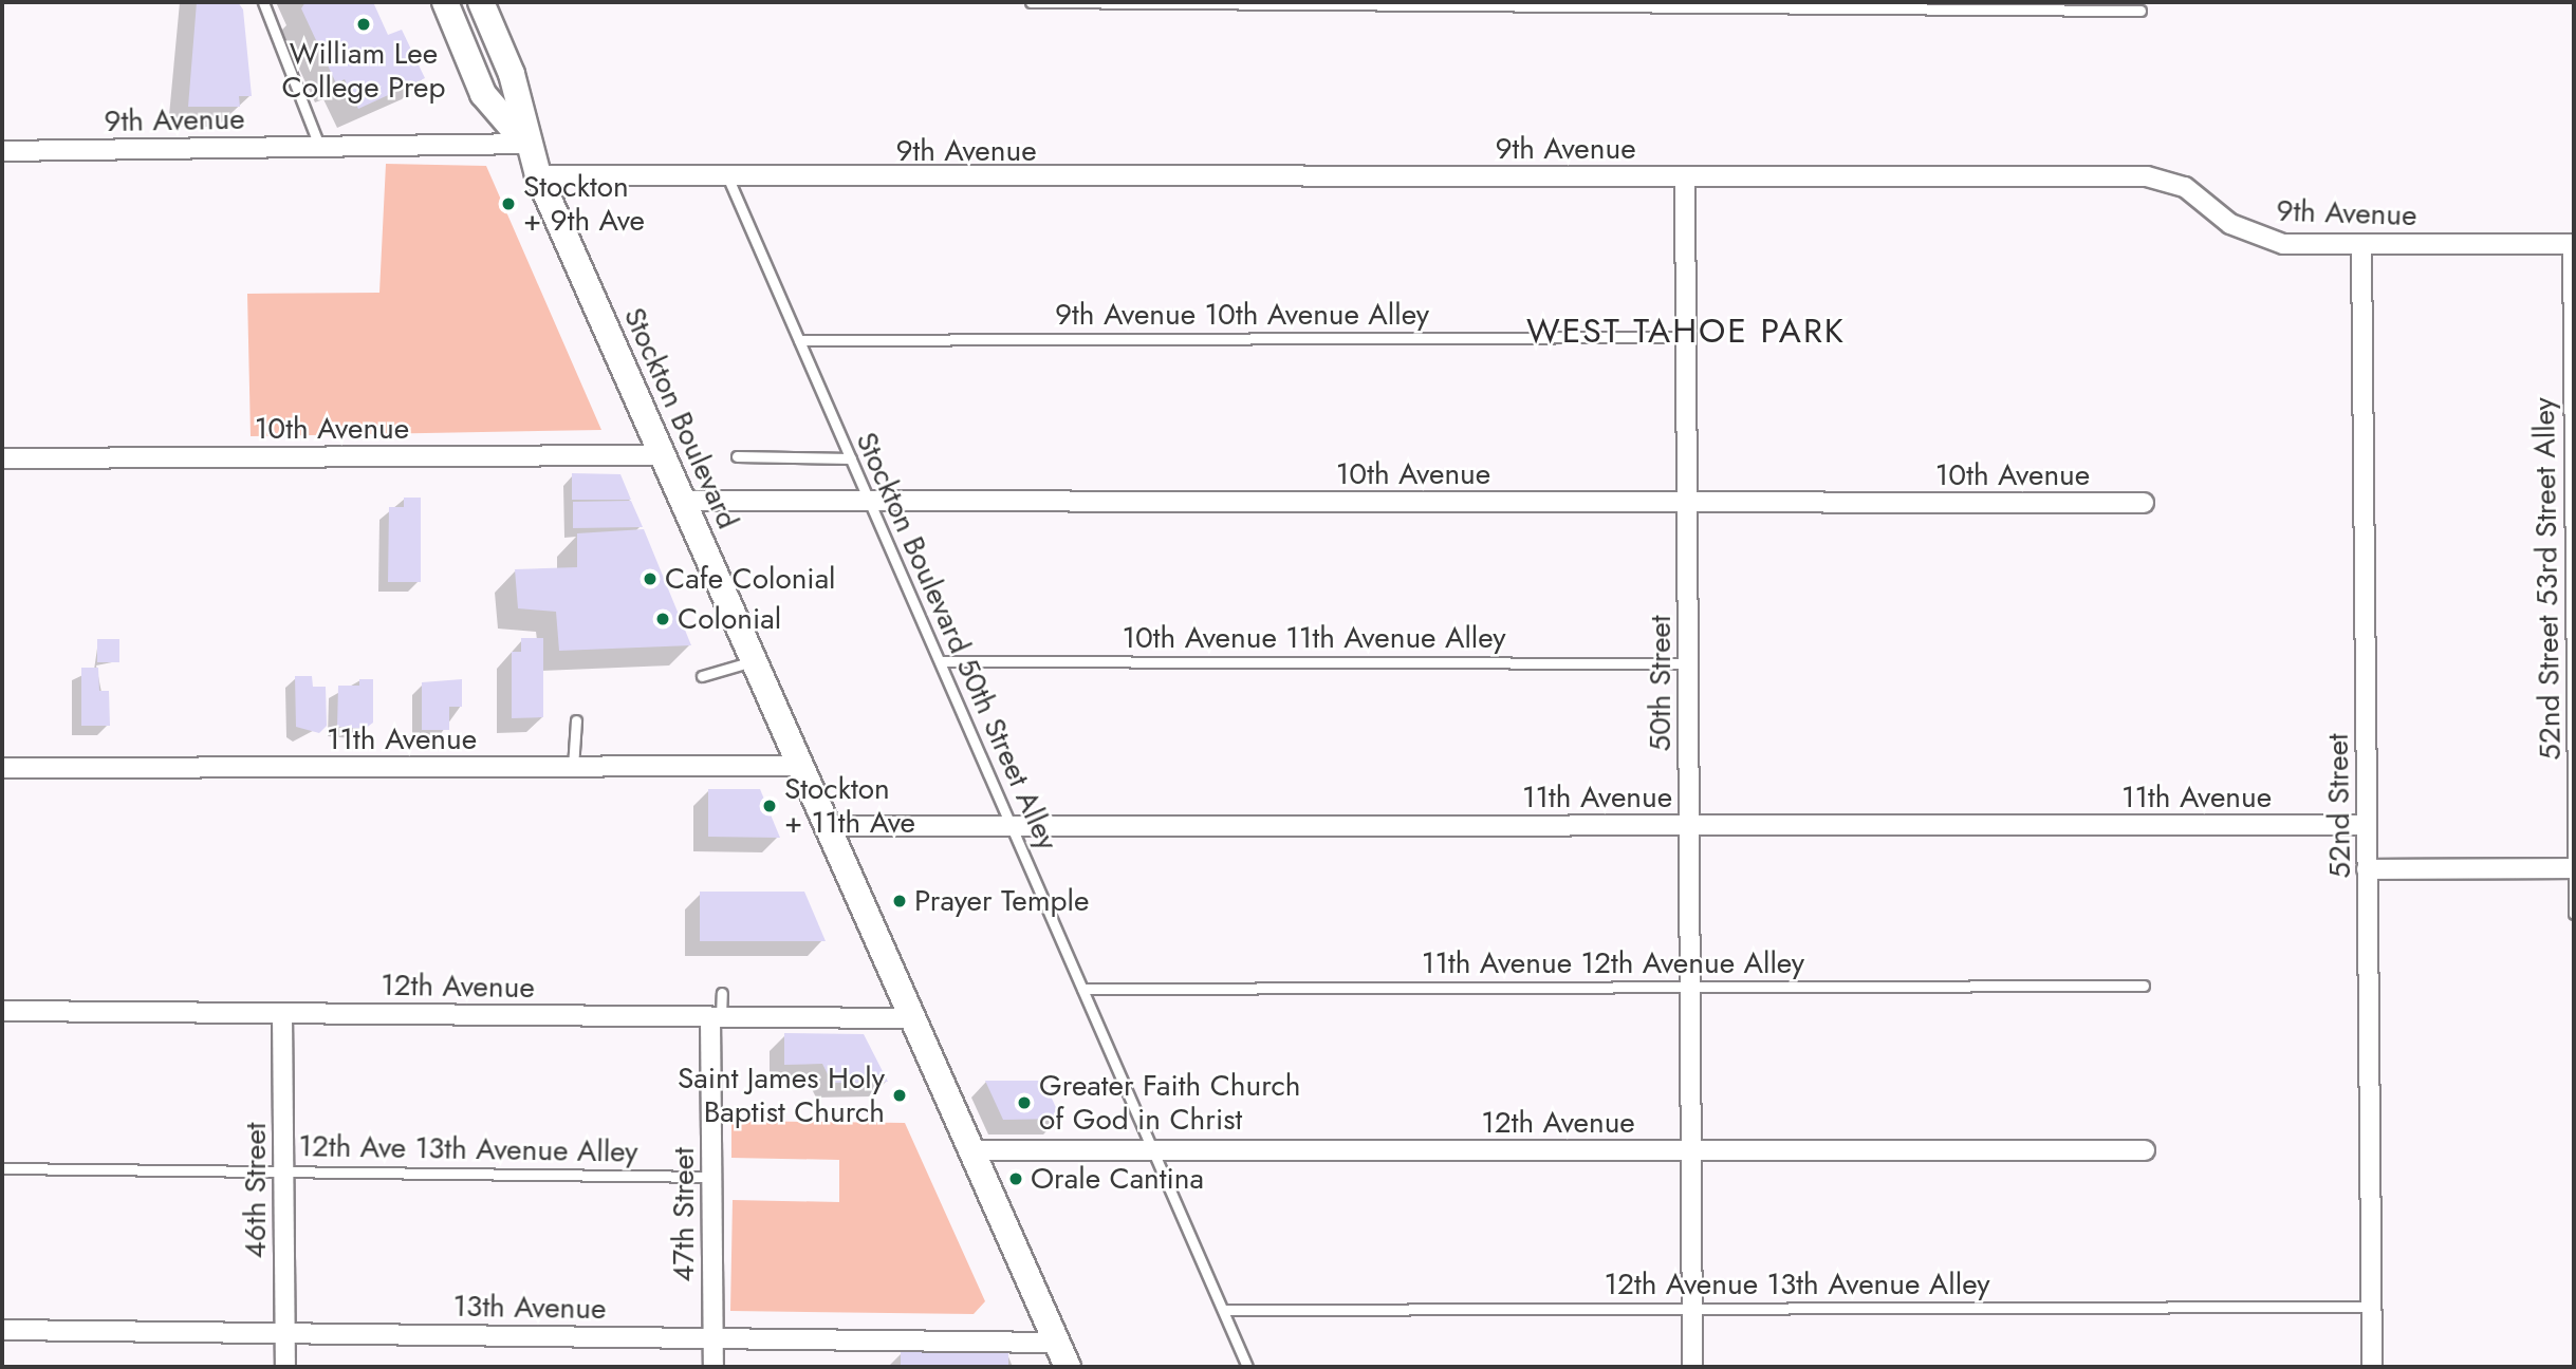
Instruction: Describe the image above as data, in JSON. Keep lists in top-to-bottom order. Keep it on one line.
{"streets":{"main road":["Stockton Boulevard"],"street":["9th Avenue","10th Avenue","50th Street","11th Avenue","52nd Street","12th Avenue","46th Street","47th Street","13th Avenue"],"lane":["9th Avenue 10th Avenue Alley","52nd Street 53rd Street Alley","10th Avenue 11th Avenue Alley","Stockton Boulevard 50th Street Alley","11th Avenue 12th Avenue Alley","12th Ave 13th Avenue Alley","12th Avenue 13th Avenue Alley"]},"crossings":[["9th Avenue","Stockton Boulevard"],["9th Avenue","52nd Street 53rd Street Alley"],["9th Avenue","Stockton Boulevard 50th Street Alley"],["9th Avenue","50th Street"],["9th Avenue","52nd Street"],["9th Avenue 10th Avenue Alley","Stockton Boulevard 50th Street Alley"],["9th Avenue 10th Avenue Alley","50th Street"],["Stockton Boulevard","10th Avenue"],["Stockton Boulevard","11th Avenue"],["Stockton Boulevard","12th Avenue"],["Stockton Boulevard","13th Avenue"],["10th Avenue","Stockton Boulevard 50th Street Alley"],["10th Avenue","50th Street"],["10th Avenue 11th Avenue Alley","Stockton Boulevard 50th Street Alley"],["10th Avenue 11th Avenue Alley","50th Street"],["Stockton Boulevard 50th Street Alley","11th Avenue"],["Stockton Boulevard 50th Street Alley","11th Avenue 12th Avenue Alley"],["Stockton Boulevard 50th Street Alley","12th Avenue"],["Stockton Boulevard 50th Street Alley","12th Avenue 13th Avenue Alley"],["50th Street","11th Avenue"],["50th Street","11th Avenue 12th Avenue Alley"],["50th Street","12th Avenue"],["50th Street","12th Avenue 13th Avenue Alley"],["11th Avenue","52nd Street"],["52nd Street","12th Avenue 13th Avenue Alley"],["12th Avenue","46th Street"],["12th Avenue","47th Street"],["12th Ave 13th Avenue Alley","46th Street"],["12th Ave 13th Avenue Alley","47th Street"],["46th Street","13th Avenue"],["47th Street","13th Avenue"]],"districts":["WEST TAHOE PARK"],"places":["William Lee College Prep","Stockton + 9th Ave","Cafe Colonial","Colonial","Stockton + 11th Ave","Prayer Temple","Saint James Holy Baptist Church","Greater Faith Church of God in Christ","Orale Cantina"]}
